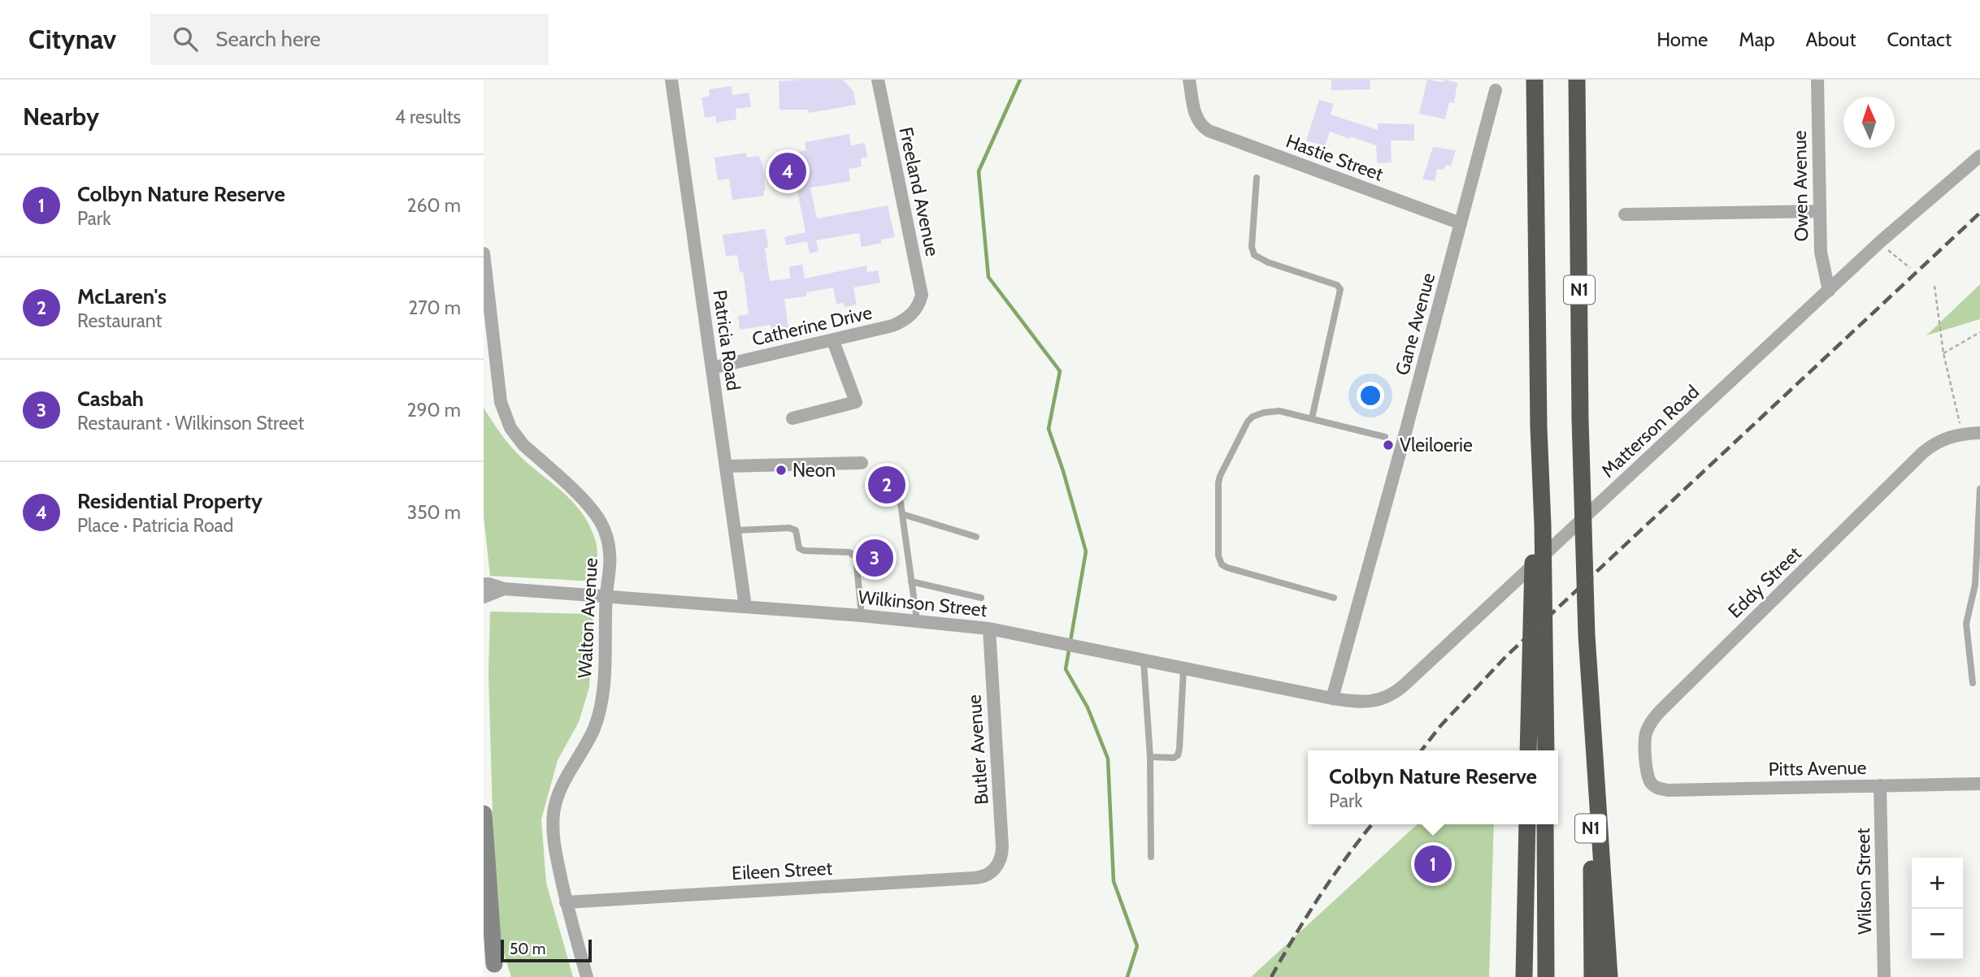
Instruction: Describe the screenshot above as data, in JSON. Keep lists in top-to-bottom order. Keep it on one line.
{"streets":{"highway":["N1"],"street":["Hastie Street","Owen Avenue","Freeland Avenue","Gane Avenue","Catherine Drive","Patricia Road","Matterson Road","Eddy Street","Wilkinson Street","Walton Avenue","Butler Avenue","Pitts Avenue","Eileen Street","Wilson Street"]},"crossings":[["Hastie Street","Gane Avenue"],["Owen Avenue","Matterson Road"],["Freeland Avenue","Catherine Drive"],["Gane Avenue","Matterson Road"],["Gane Avenue","Wilkinson Street"],["Catherine Drive","Patricia Road"],["Patricia Road","Wilkinson Street"],["Matterson Road","Wilkinson Street"],["Eddy Street","Pitts Avenue"],["Wilkinson Street","Walton Avenue"],["Wilkinson Street","Butler Avenue"],["Walton Avenue","Eileen Street"],["Butler Avenue","Eileen Street"],["Pitts Avenue","Wilson Street"]],"places":["Vleiloerie","Neon"],"scale_bar":"50 m","north":"top","page":{"header":"Citynav","search":"Search here","nav":["Home","Map","About","Contact"],"heading":["Nearby","4 results"],"pins":["4","2","3","1"],"list":[{"mark":"1","name":"Colbyn Nature Reserve","note":"Park","value":"260 m"},{"mark":"2","name":"McLaren's","note":"Restaurant","value":"270 m"},{"mark":"3","name":"Casbah","note":"Restaurant · Wilkinson Street","value":"290 m"},{"mark":"4","name":"Residential Property","note":"Place · Patricia Road","value":"350 m"}],"popup":["Colbyn Nature Reserve","Park"],"map_buttons":["+","−"],"scale":"50 m"}}
